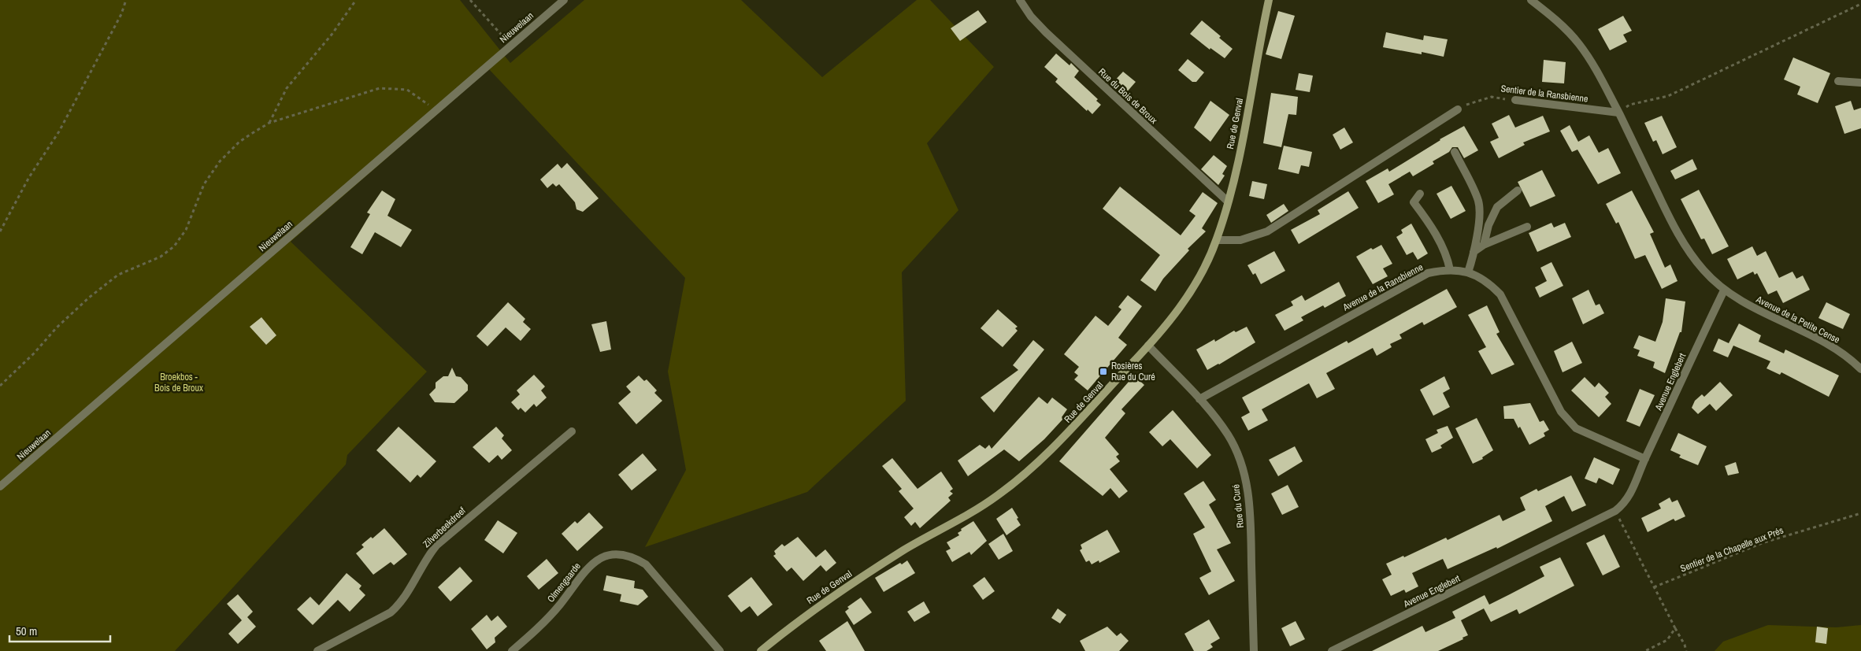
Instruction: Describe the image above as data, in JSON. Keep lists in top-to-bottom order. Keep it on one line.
{"streets":{"street":["Nieuwelaan","Sentier de la Ransbienne","Rue du Bois de Broux","Rue de Genval","Avenue de la Ransbienne","Avenue de la Petite Cense","Avenue Englebert","Rue du Curé","Zilverbeekdreef","Olmengaarde"],"path":["Sentier de la Chapelle aux Prés"]},"crossings":[["Rue du Bois de Broux","Rue de Genval"],["Rue de Genval","Rue du Curé"],["Avenue de la Ransbienne","Avenue Englebert"],["Avenue de la Ransbienne","Rue du Curé"],["Avenue de la Petite Cense","Avenue Englebert"]],"parks":["Broekbos - Bois de Broux"],"places":{"transit":["Rosières Rue du Curé"]},"scale_bar":"50 m"}
